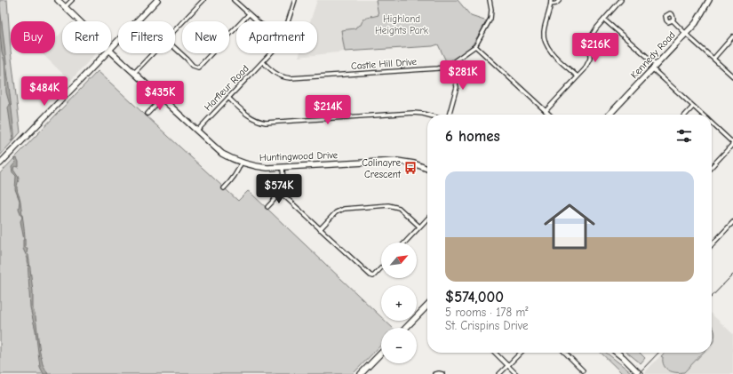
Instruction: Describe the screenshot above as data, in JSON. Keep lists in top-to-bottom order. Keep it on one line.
{"streets":{"street":["Kennedy Road","Castle Hill Drive","Harfleur Road","Huntingwood Drive"]},"crossings":[["Castle Hill Drive","Harfleur Road"],["Harfleur Road","Huntingwood Drive"]],"parks":["Highland Heights Park"],"places":{"bus stop":["Colinayre Crescent"]},"north":"top right","page":{"chip":["Buy","Rent","Filters","New","Apartment"],"price":["$216K","$281K","$484K","$435K","$214K","$574K"],"heading":"6 homes","list":[{"name":"$574,000","note":"5 rooms · 178 m² · St. Crispins Drive"}],"map_buttons":["+","−"]}}
